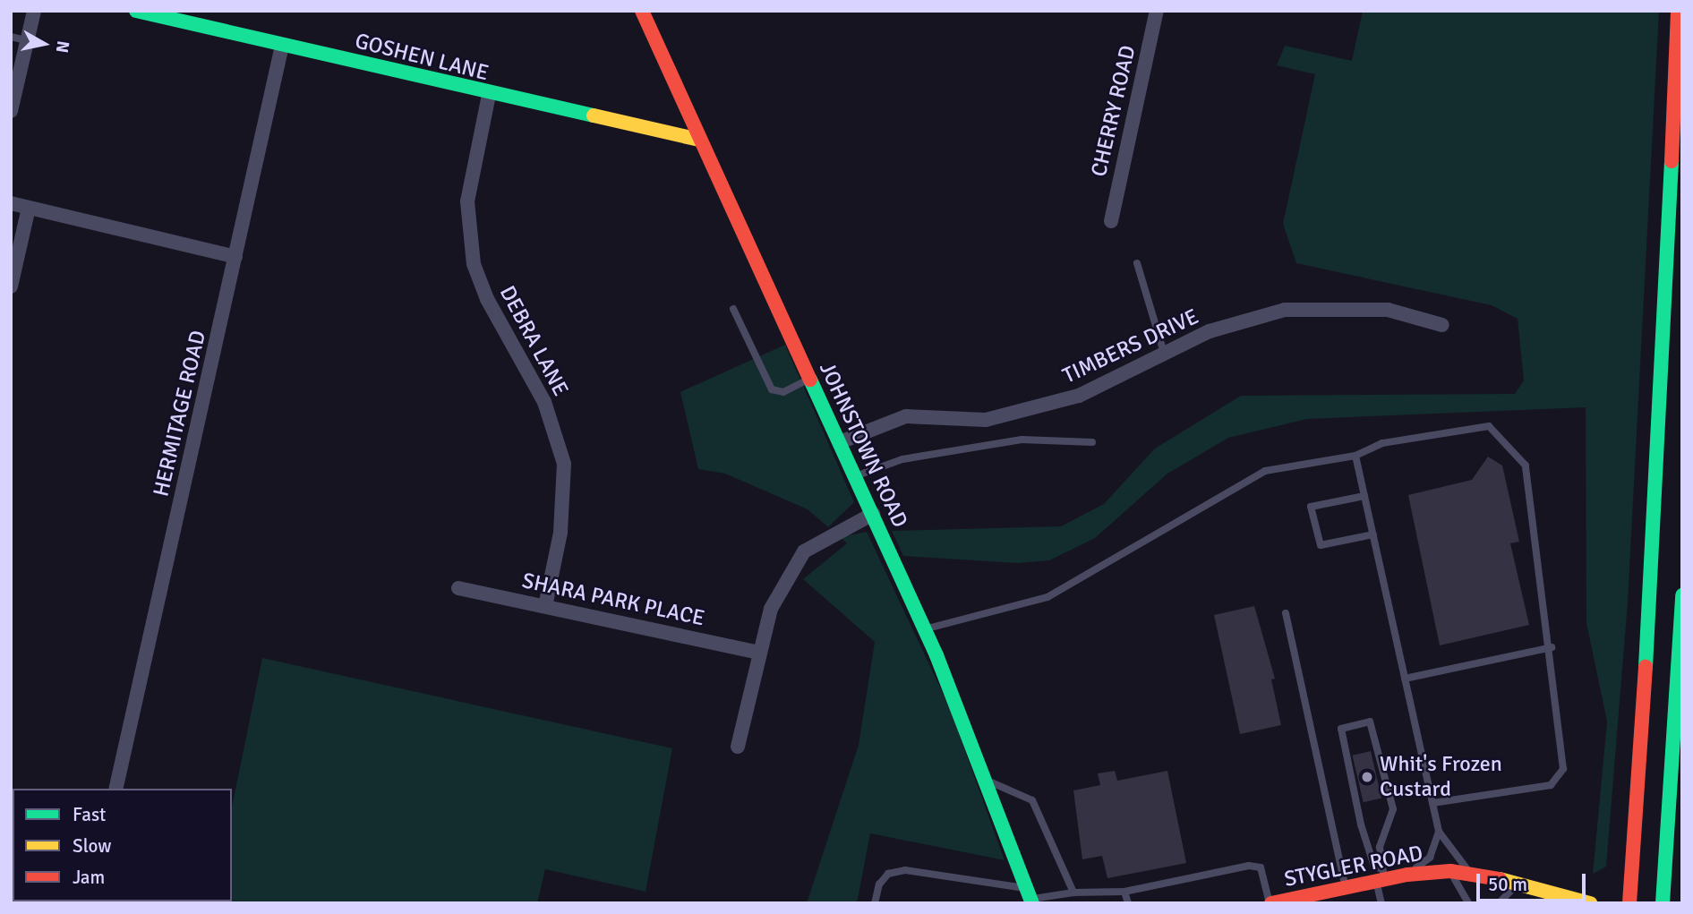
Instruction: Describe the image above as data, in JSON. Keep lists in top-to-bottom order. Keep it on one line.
{"streets":{"main road":["GOSHEN LANE","JOHNSTOWN ROAD","STYGLER ROAD"],"street":["CHERRY ROAD","DEBRA LANE","TIMBERS DRIVE","HERMITAGE ROAD","SHARA PARK PLACE"]},"crossings":[["GOSHEN LANE","DEBRA LANE"],["GOSHEN LANE","HERMITAGE ROAD"],["GOSHEN LANE","JOHNSTOWN ROAD"],["DEBRA LANE","SHARA PARK PLACE"],["TIMBERS DRIVE","JOHNSTOWN ROAD"]],"places":["Whit's Frozen Custard"],"legend":["Fast","Slow","Jam"],"scale_bar":"50 m","north":"right"}
